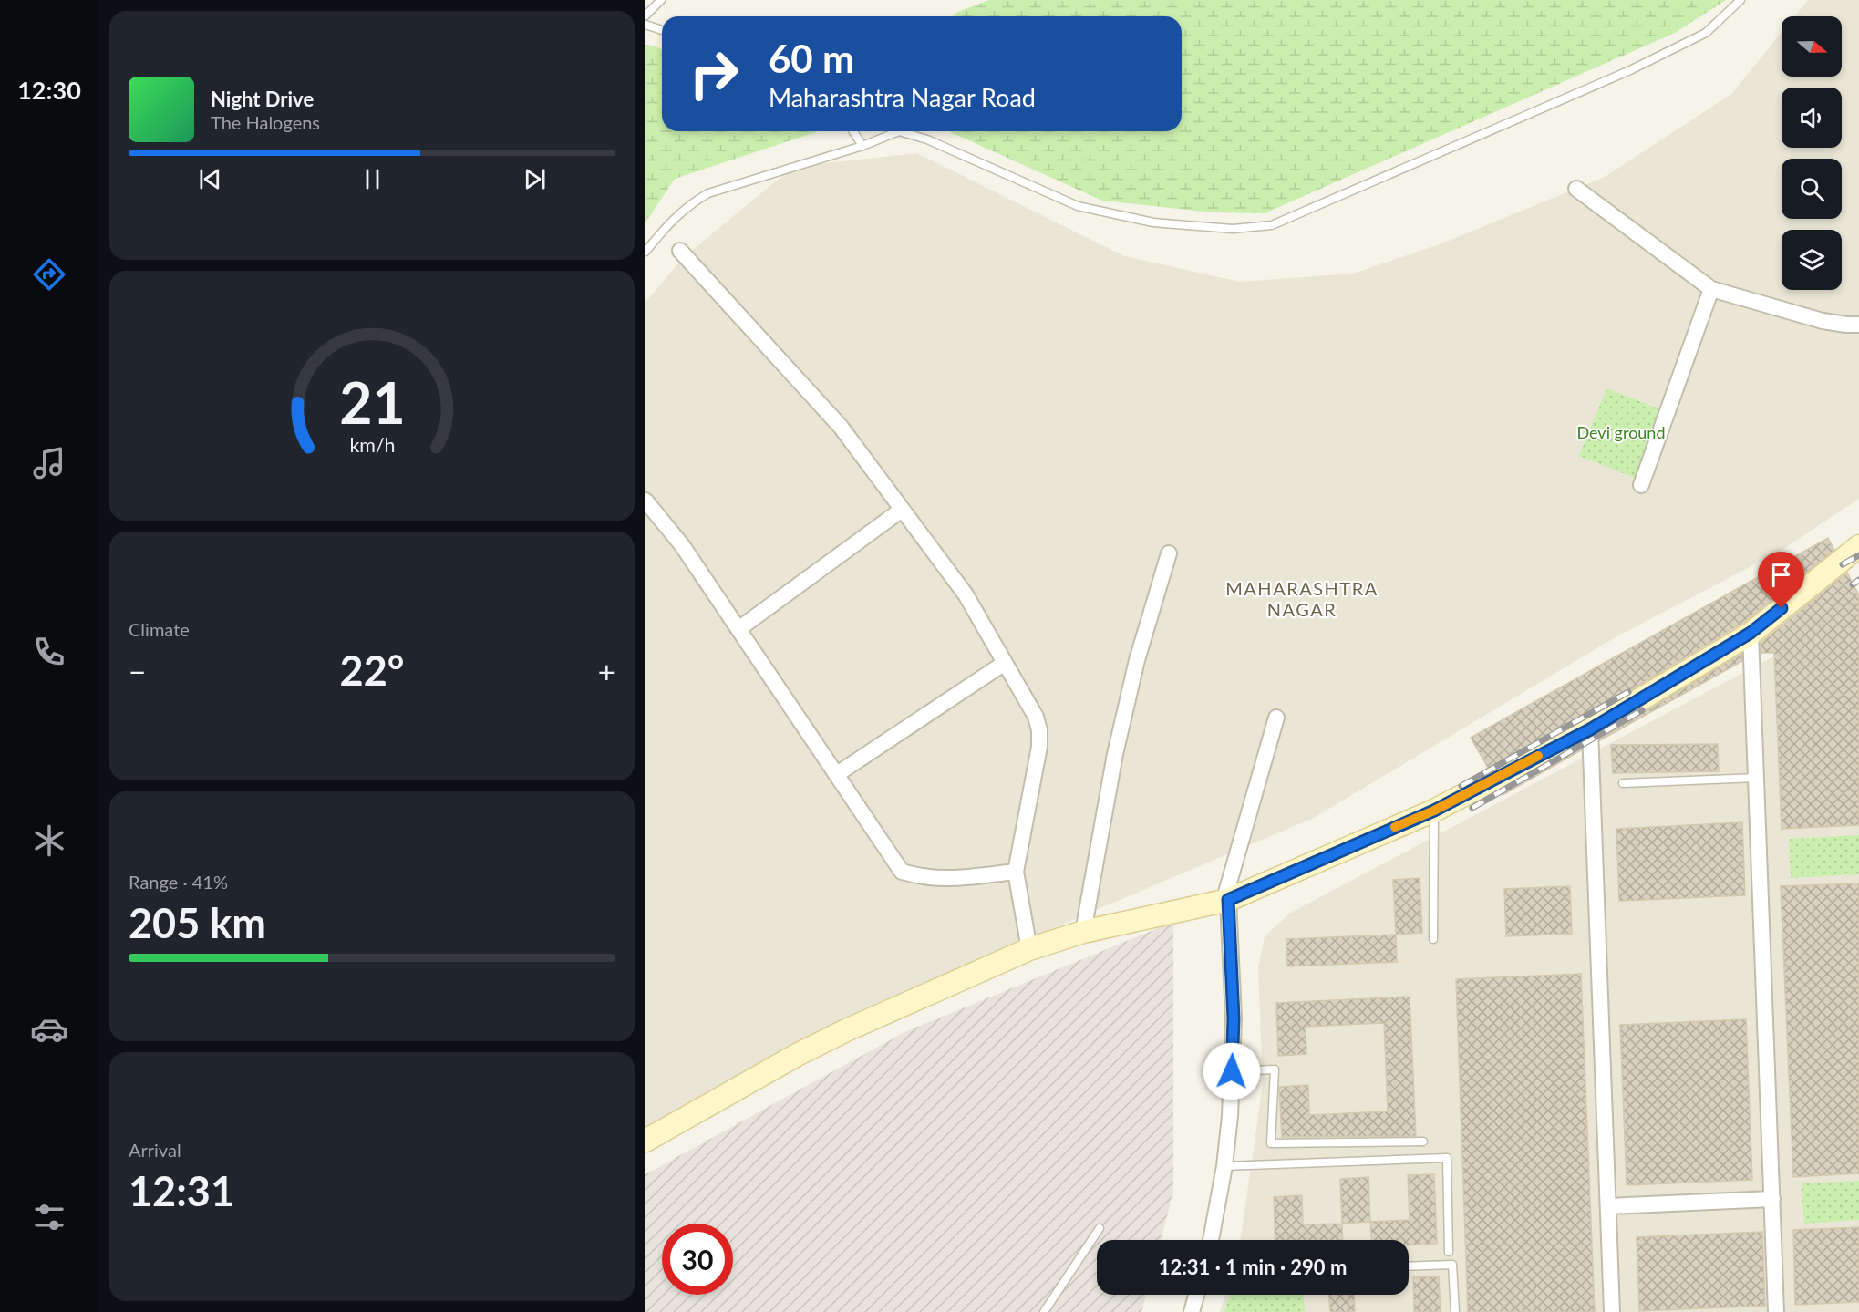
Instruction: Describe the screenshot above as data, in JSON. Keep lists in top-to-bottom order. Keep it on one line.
{"districts":["MAHARASHTRA NAGAR"],"parks":["Devi ground"],"north":"right","page":{"tabs":"12:30","turn":["60 m","Maharashtra Nagar Road"],"song":["Night Drive","The Halogens"],"tile":["Climate",["Range · 41%","205 km"],["Arrival","12:31"]],"heat":["−","22°","+"],"limit":"30","trip":"12:31 · 1 min · 290 m","gauge":["21","km/h"]}}
